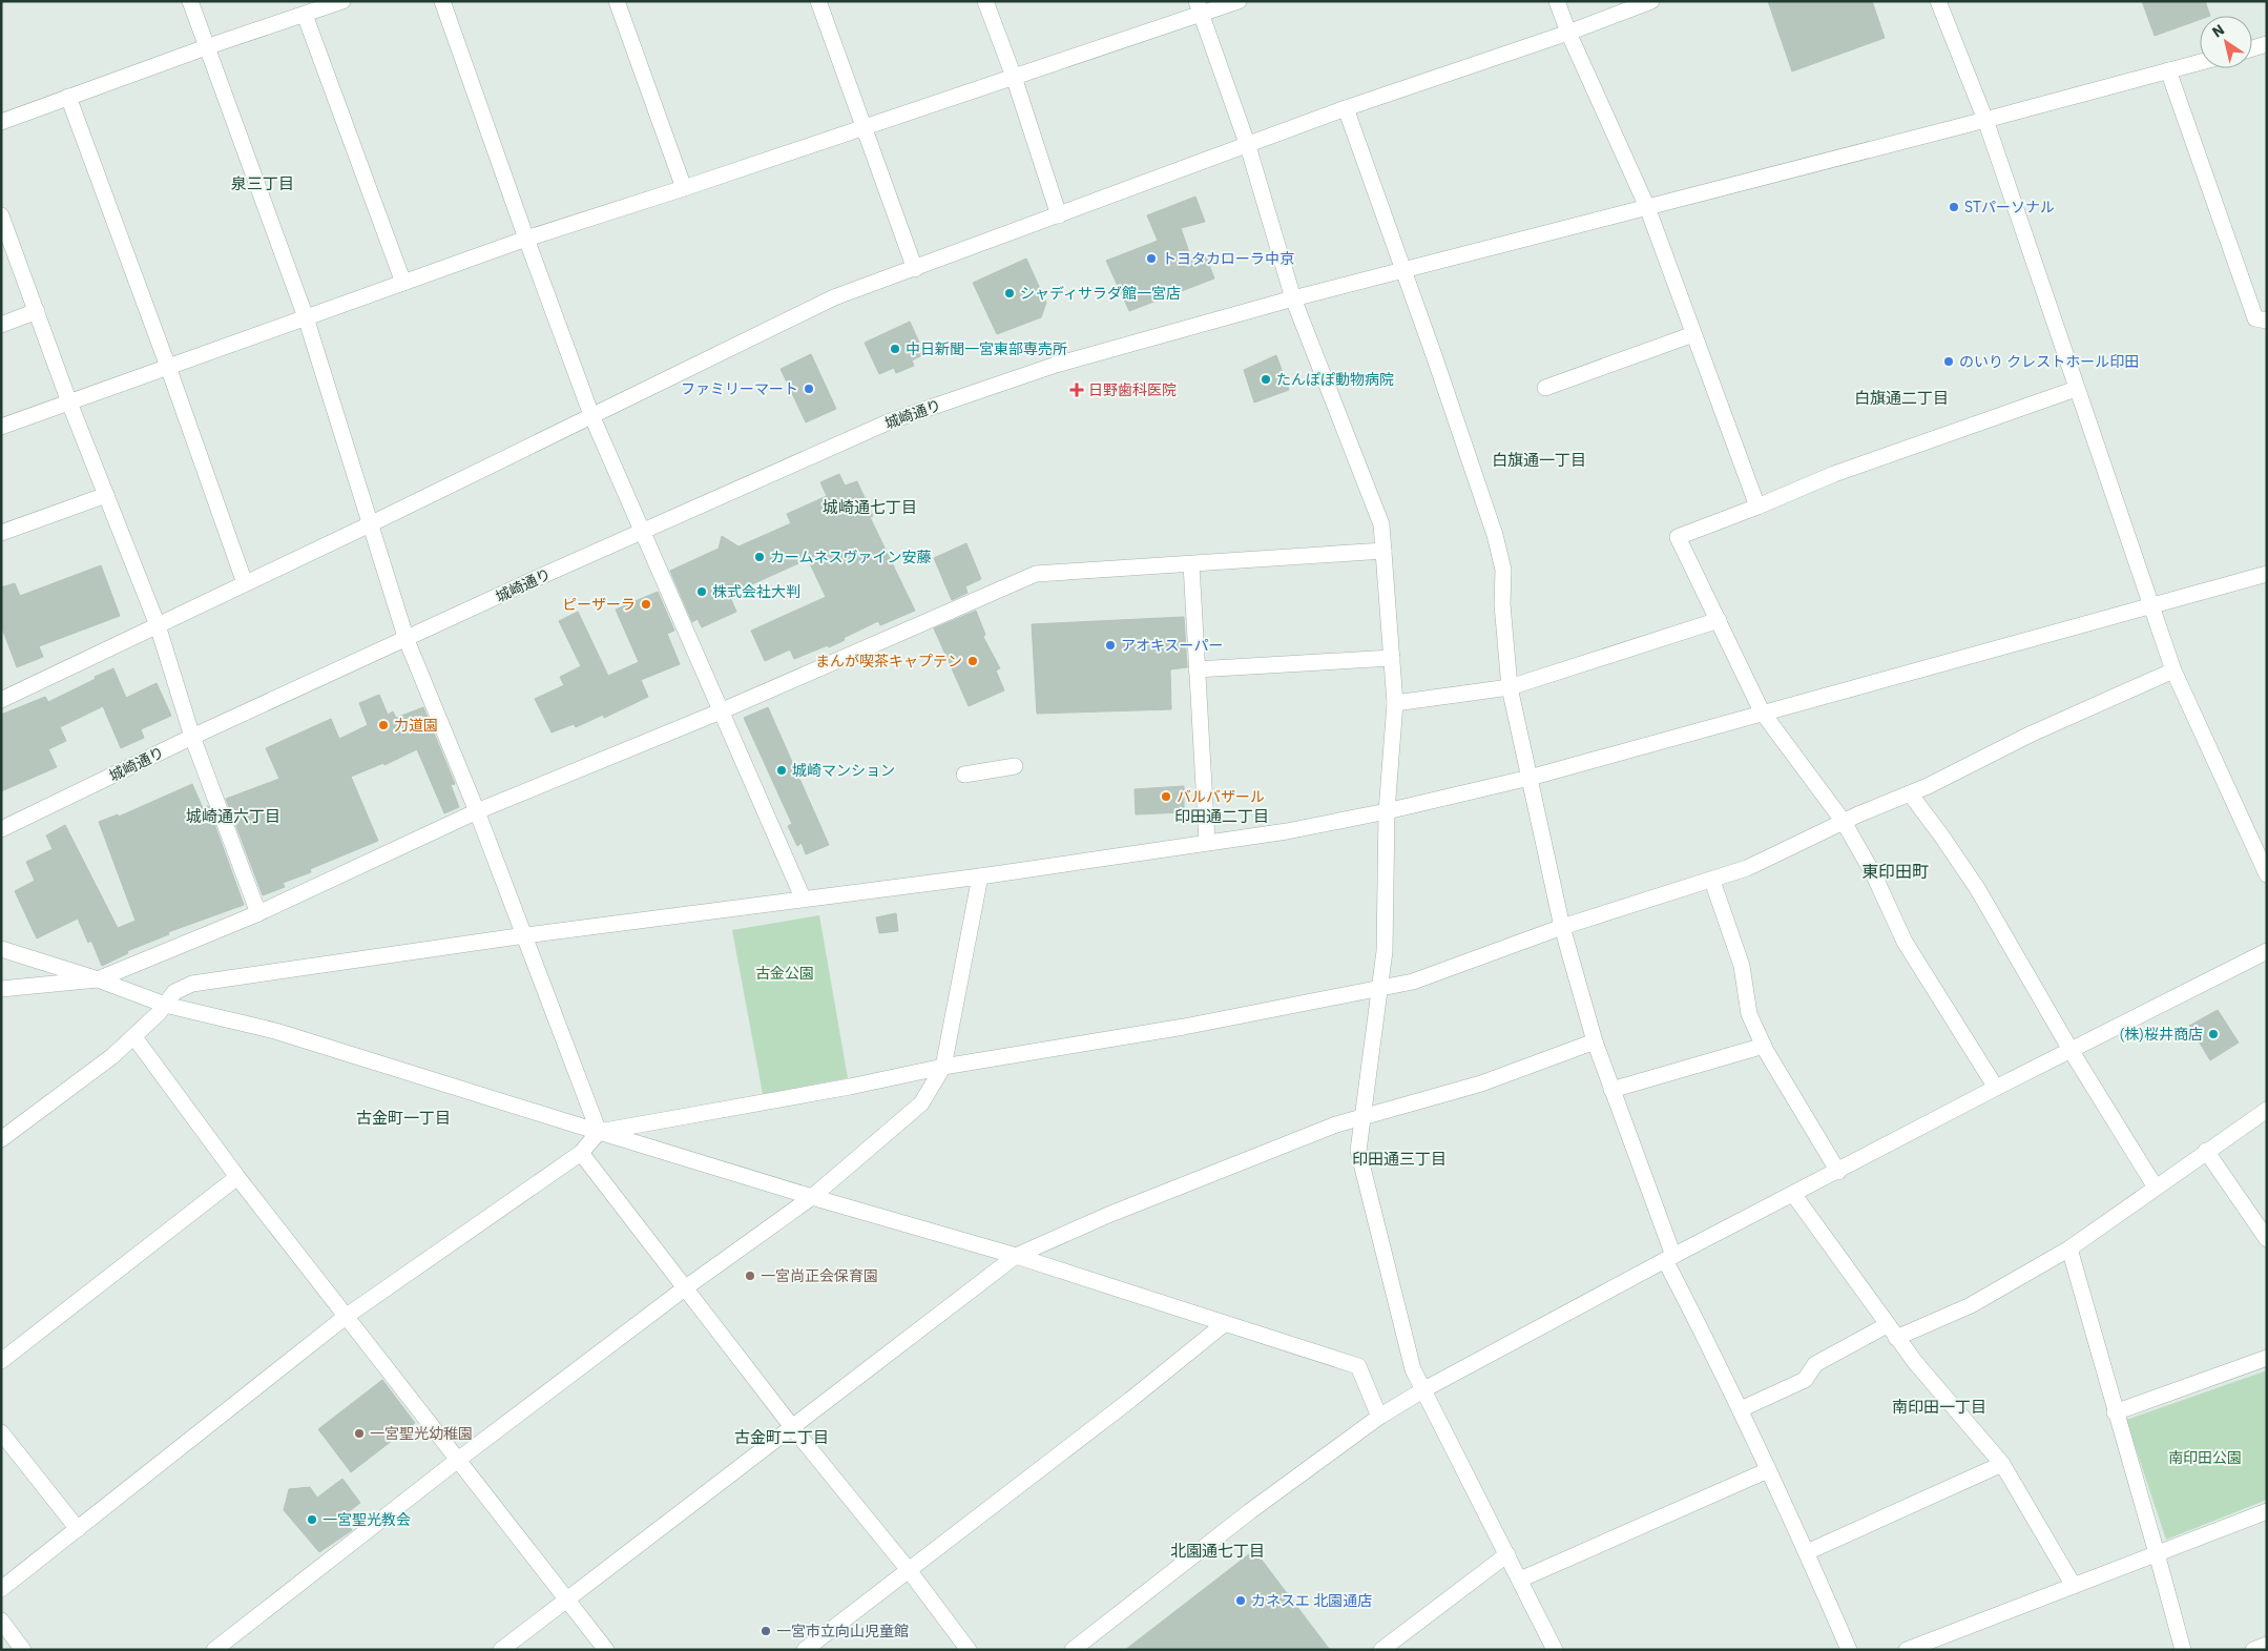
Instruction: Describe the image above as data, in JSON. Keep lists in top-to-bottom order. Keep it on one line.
{"streets":{"street":["城崎通り"]},"districts":["泉三丁目","白旗通二丁目","白旗通一丁目","城崎通七丁目","城崎通六丁目","印田通二丁目","東印田町","古金町一丁目","印田通三丁目","南印田一丁目","古金町二丁目","北園通七丁目"],"parks":["古金公園","南印田公園"],"places":{"other":["STパーソナル","トヨタカローラ中京","シャディサラダ館一宮店","中日新聞一宮東部専売所","のいり クレストホール印田","たんぽぽ動物病院","ファミリーマート","カームネスヴァイン安藤","株式会社大判","ピーザーラ","アオキスーパー","まんが喫茶キャプテン","力道園","城崎マンション","バルバザール","(株)桜井商店","一宮尚正会保育園","一宮聖光幼稚園","一宮聖光教会","カネスエ 北園通店","一宮市立向山児童館"],"health":["日野歯科医院"]},"north":"top left"}
